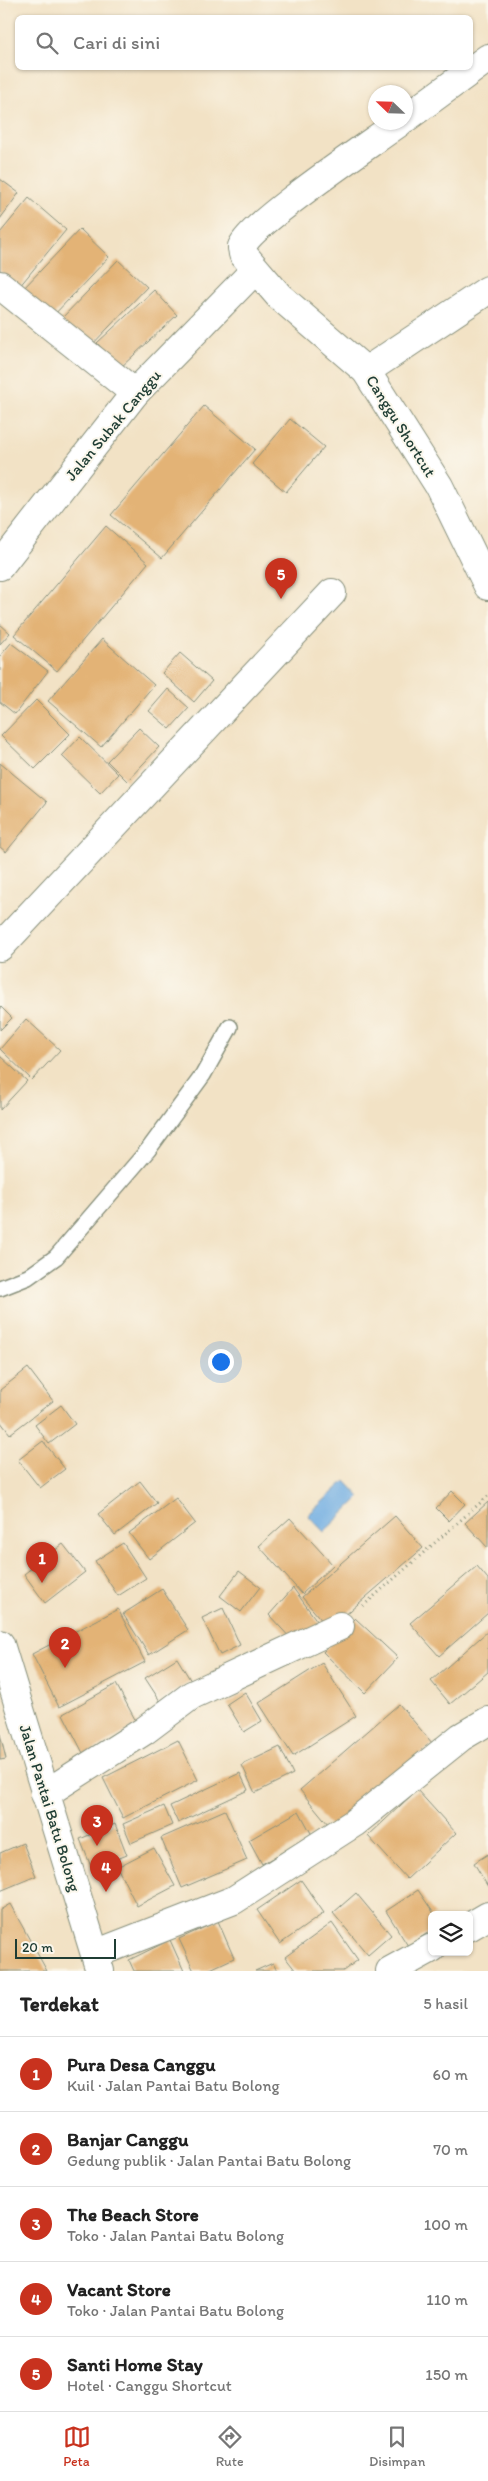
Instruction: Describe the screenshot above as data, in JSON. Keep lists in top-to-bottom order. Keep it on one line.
{"streets":{"street":["Jalan Subak Canggu","Canggu Shortcut","Jalan Pantai Batu Bolong"]},"crossings":[["Jalan Subak Canggu","Canggu Shortcut"]],"scale_bar":"20 m","north":"top left","page":{"search":"Cari di sini","pins":["5","1","2","3","4"],"scale":"20 m","heading":["Terdekat","5 hasil"],"list":[{"mark":"1","name":"Pura Desa Canggu","note":"Kuil · Jalan Pantai Batu Bolong","value":"60 m"},{"mark":"2","name":"Banjar Canggu","note":"Gedung publik · Jalan Pantai Batu Bolong","value":"70 m"},{"mark":"3","name":"The Beach Store","note":"Toko · Jalan Pantai Batu Bolong","value":"100 m"},{"mark":"4","name":"Vacant Store","note":"Toko · Jalan Pantai Batu Bolong","value":"110 m"},{"mark":"5","name":"Santi Home Stay","note":"Hotel · Canggu Shortcut","value":"150 m"}],"nav":["Peta","Rute","Disimpan"]}}
